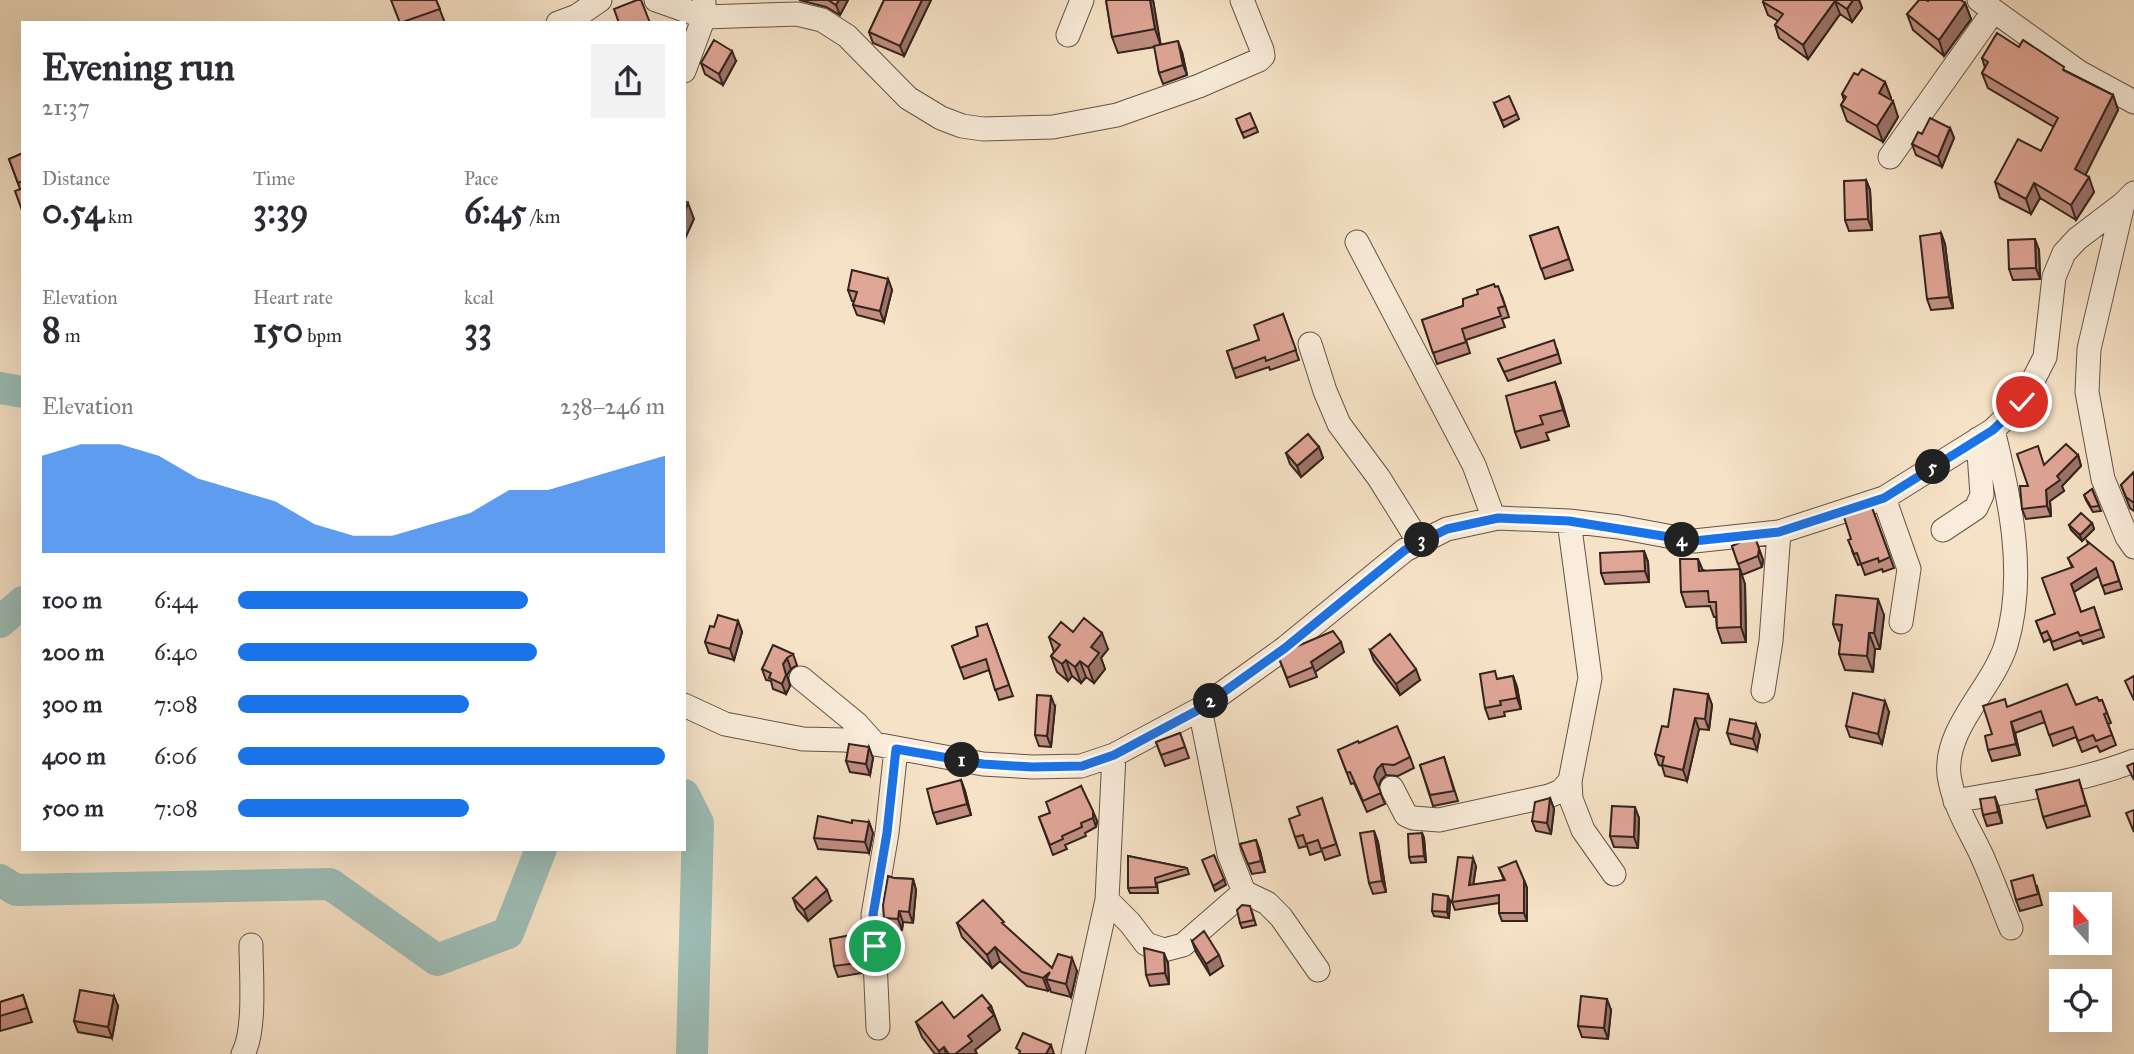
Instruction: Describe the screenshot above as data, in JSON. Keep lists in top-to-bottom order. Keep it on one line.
{"north":"top","page":{"heading":["Evening run","21:37"],"stats":[["Distance","0.54 km"],["Time","3:39"],["Pace","6:45 /km"],["Elevation","8 m"],["Heart rate","150 bpm"],["kcal","33"]],"chart":["Elevation","238–246 m"],"pins":["5","3","4","2","1"],"list":[{"name":"100 m","note":"6:44"},{"name":"200 m","note":"6:40"},{"name":"300 m","note":"7:08"},{"name":"400 m","note":"6:06"},{"name":"500 m","note":"7:08"}]}}
